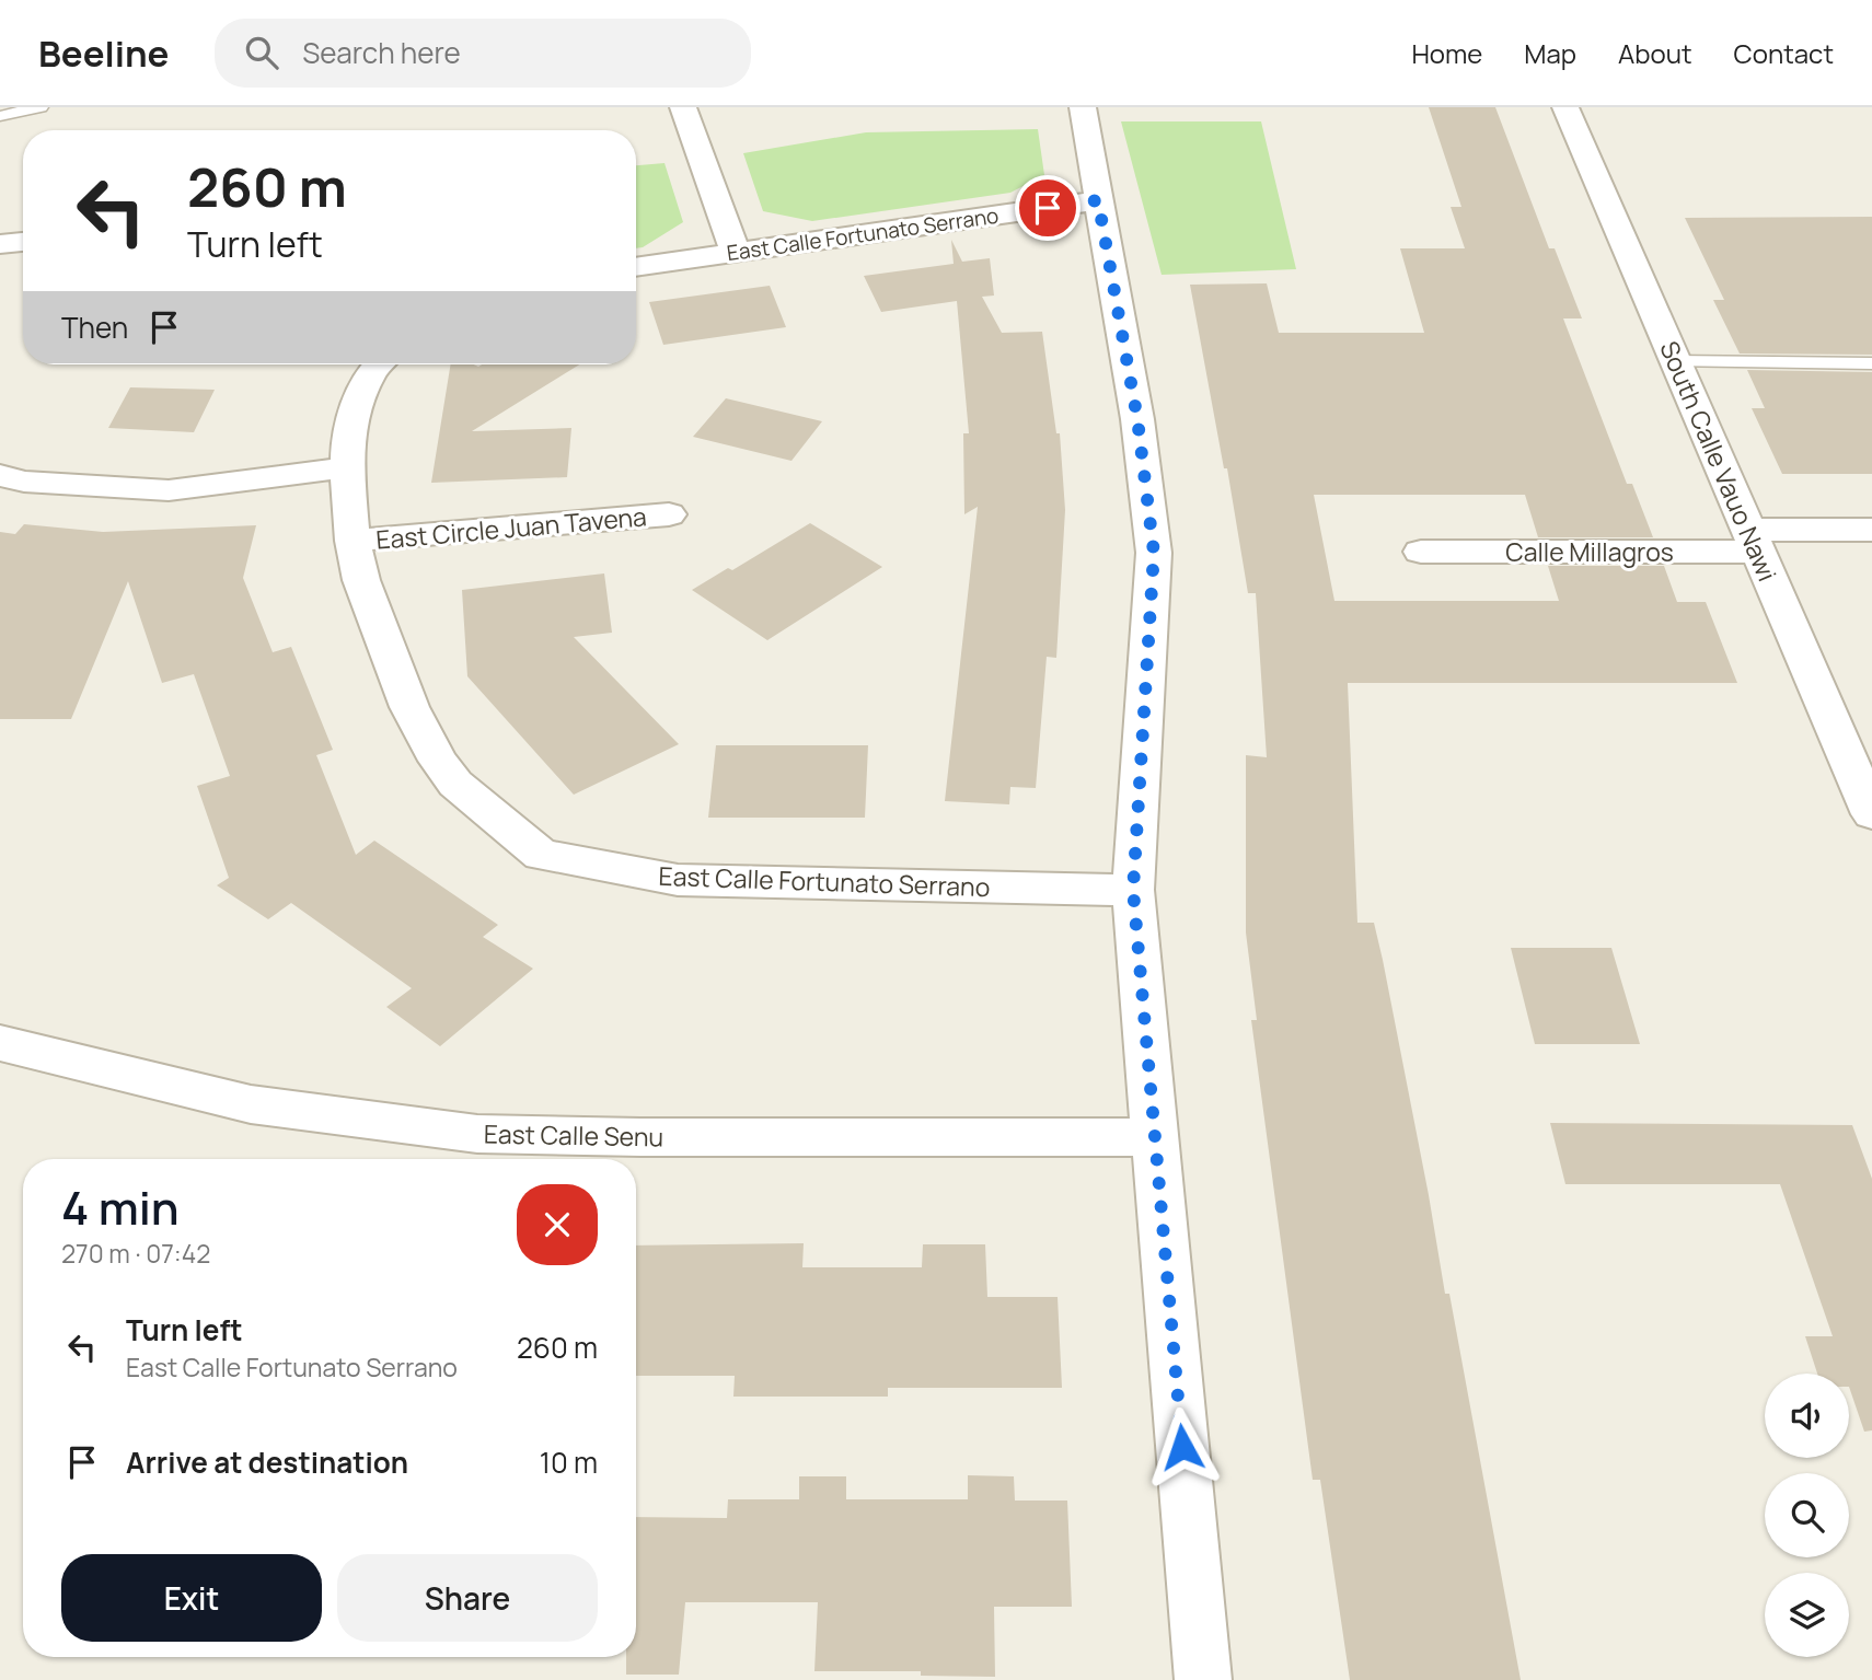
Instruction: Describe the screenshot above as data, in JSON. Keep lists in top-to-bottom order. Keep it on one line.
{"streets":{"street":["East Calle Fortunato Serrano","South Calle Vauo Nawi","East Circle Juan Tavena","Calle Millagros","East Calle Senu"]},"crossings":[["East Calle Fortunato Serrano","East Circle Juan Tavena"],["South Calle Vauo Nawi","Calle Millagros"]],"page":{"header":"Beeline","search":"Search here","nav":["Home","Map","About","Contact"],"turn":["260 m","Turn left"],"then":"Then","heading":["4 min","270 m · 07:42"],"list":[{"name":"Turn left","note":"East Calle Fortunato Serrano","value":"260 m"},{"name":"Arrive at destination","value":"10 m"}],"buttons":["Exit","Share"]}}
